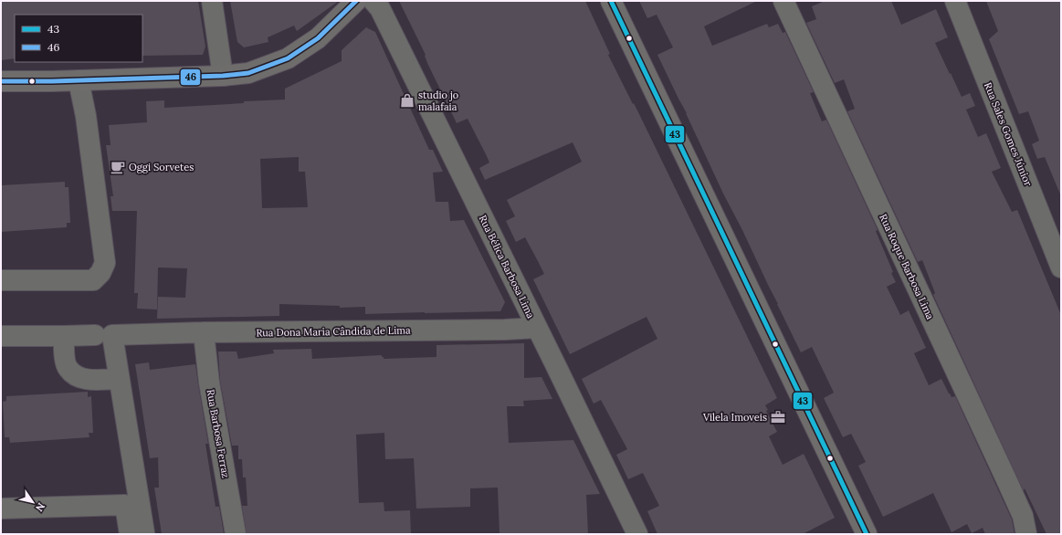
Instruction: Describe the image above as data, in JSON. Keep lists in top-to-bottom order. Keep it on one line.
{"streets":{"street":["Rua Sales Gomes Júnior","Rua Bélica Barbosa Lima","Rua Roque Barbosa Lima","Rua Dona Maria Cândida de Lima","Rua Barbosa Ferraz"]},"crossings":[["Rua Bélica Barbosa Lima","Rua Dona Maria Cândida de Lima"],["Rua Dona Maria Cândida de Lima","Rua Barbosa Ferraz"]],"places":{"shop":["studio jo malafaia"],"cafe":["Oggi Sorvetes"],"office":["Vilela Imoveis"]},"lines":["transit line 43","transit line 46"],"legend":["43","46"],"north":"bottom right"}
